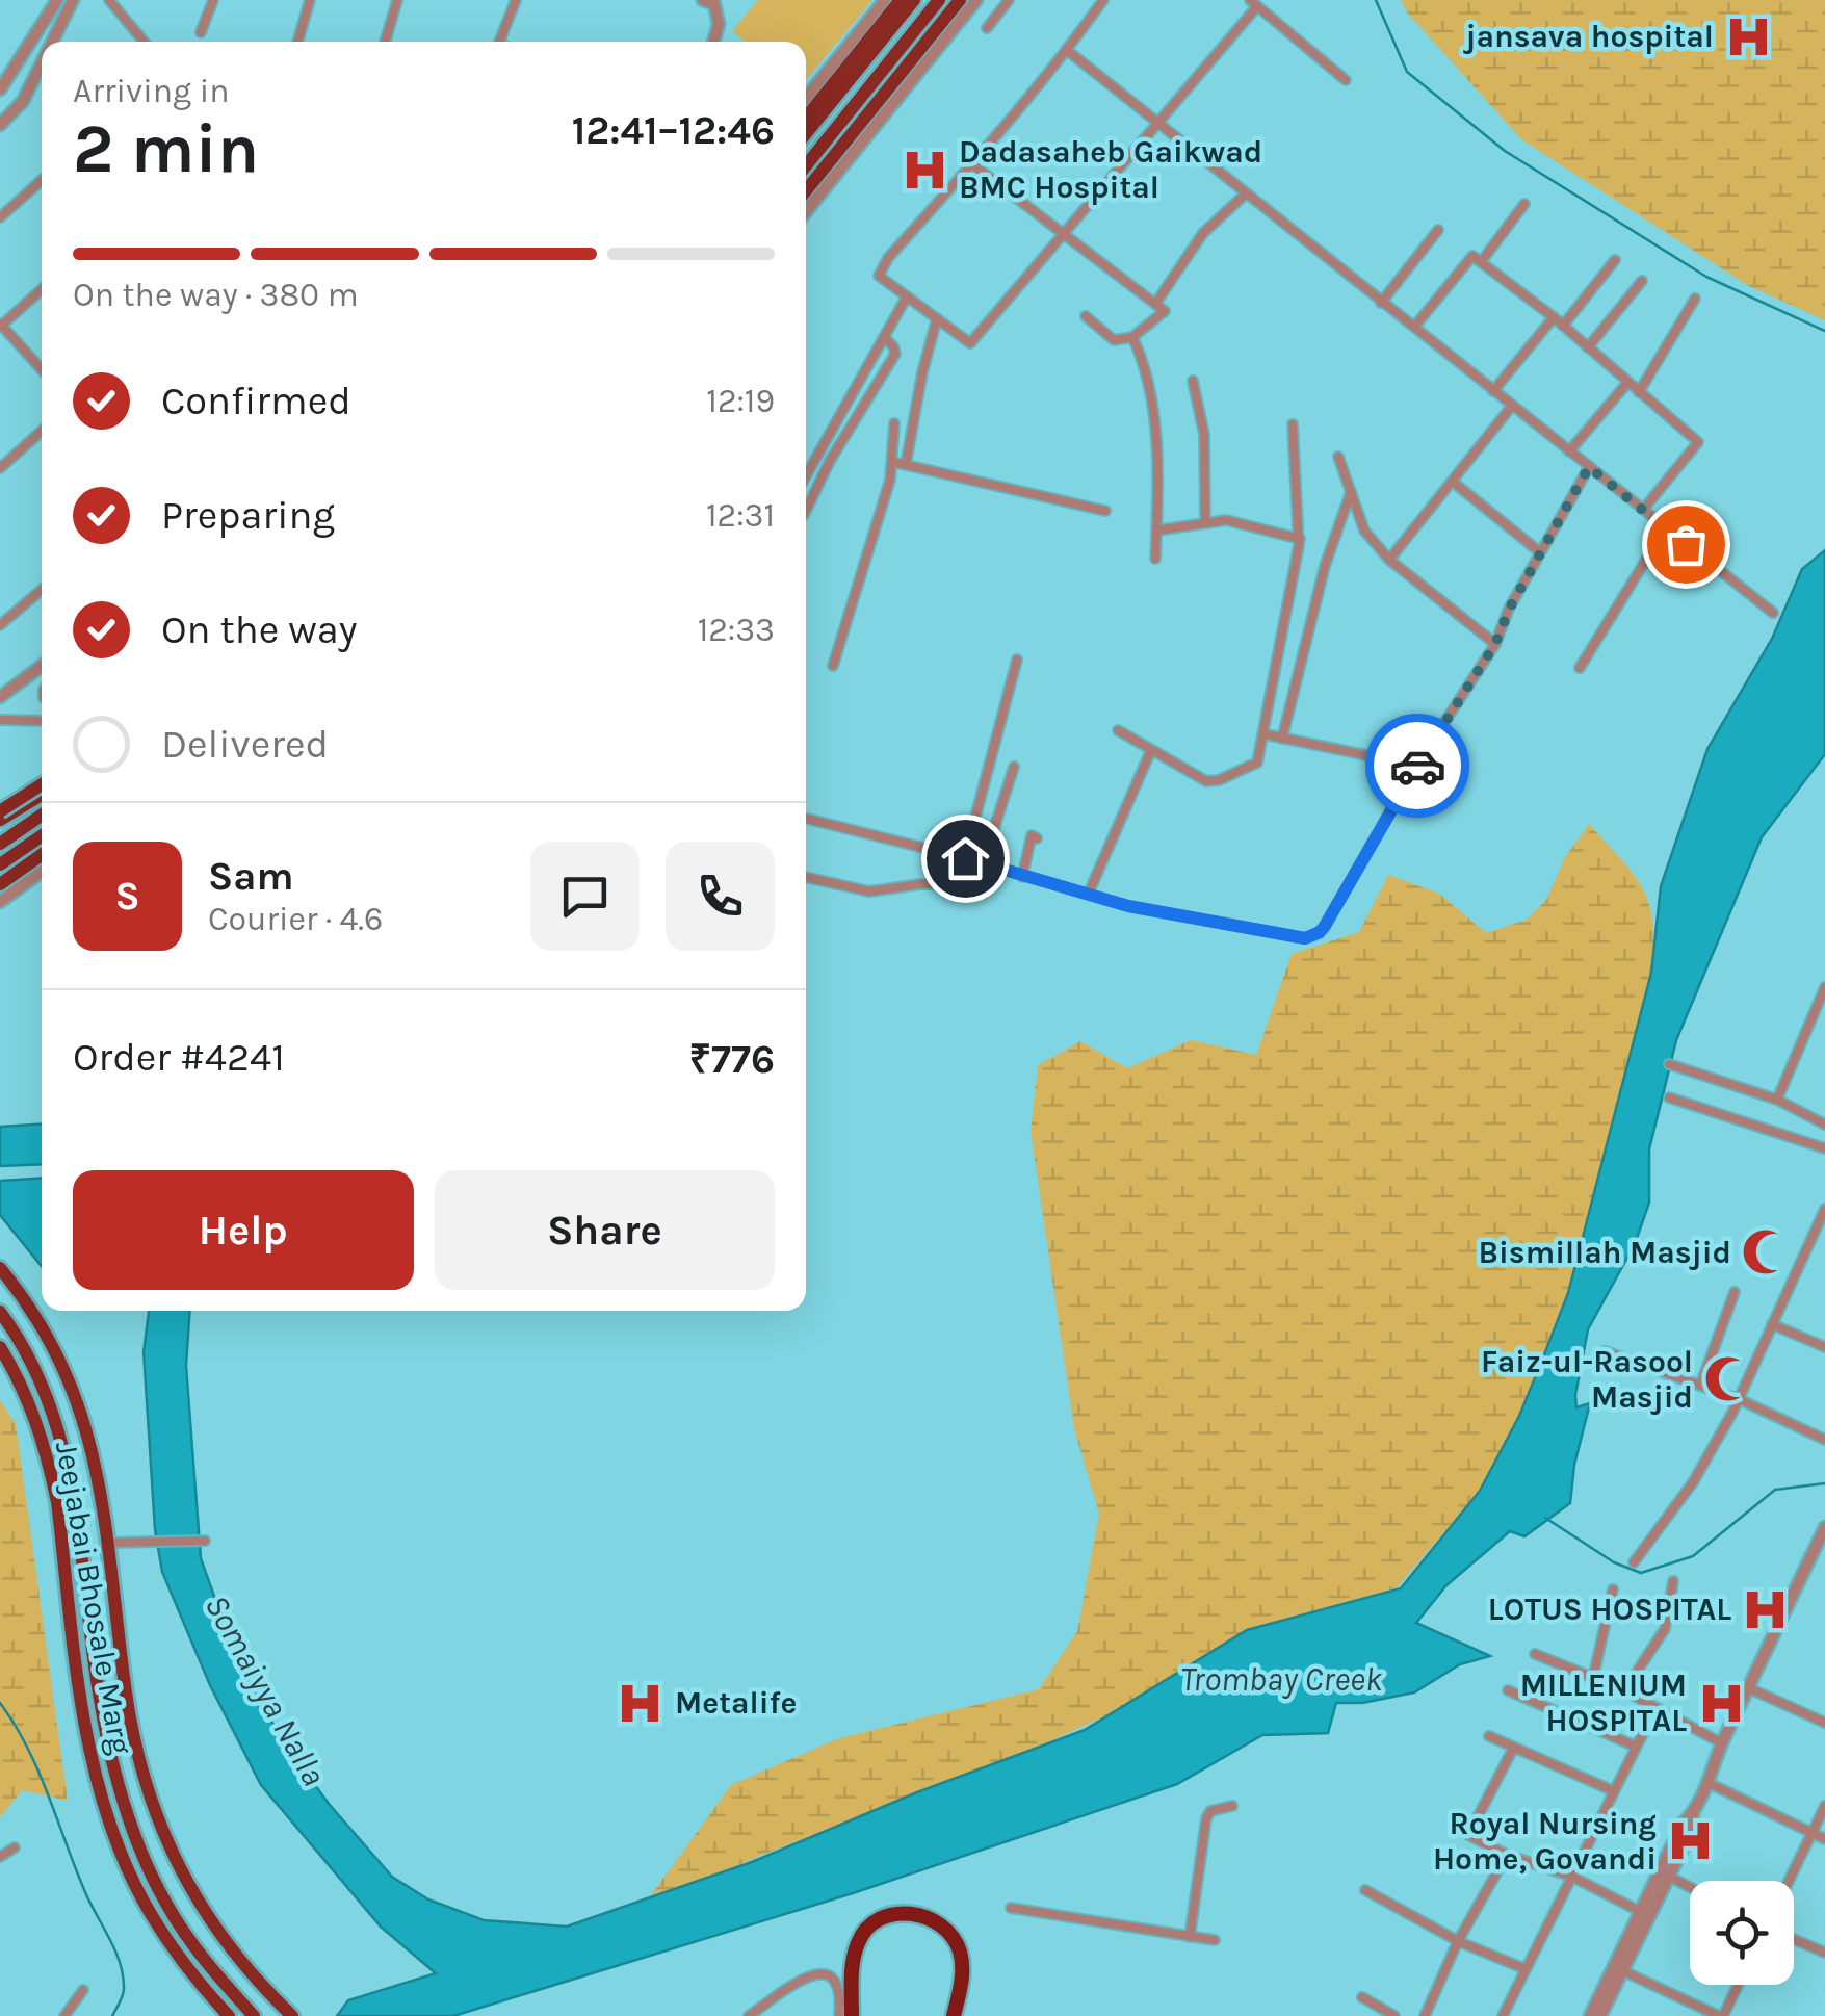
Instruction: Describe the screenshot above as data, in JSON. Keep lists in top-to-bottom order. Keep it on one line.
{"streets":{"highway":["Jeejabai Bhosale Marg"]},"water":["Trombay Creek","Somaiyya Nalla"],"places":{"hospital":["jansava hospital","Dadasaheb Gaikwad BMC Hospital","LOTUS HOSPITAL","Metalife","MILLENIUM HOSPITAL","Royal Nursing Home, Govandi"],"mosque":["Bismillah Masjid","Faiz-ul-Rasool Masjid"]},"page":{"heading":["2 min","Arriving in","12:41–12:46"],"panel":["Sam","Courier · 4.6","Order #4241","₹776"],"bar":"On the way · 380 m","list":[["Confirmed","12:19"],["Preparing","12:31"],["On the way","12:33"],"Delivered"],"round":"S","buttons":["Help","Share"]}}
